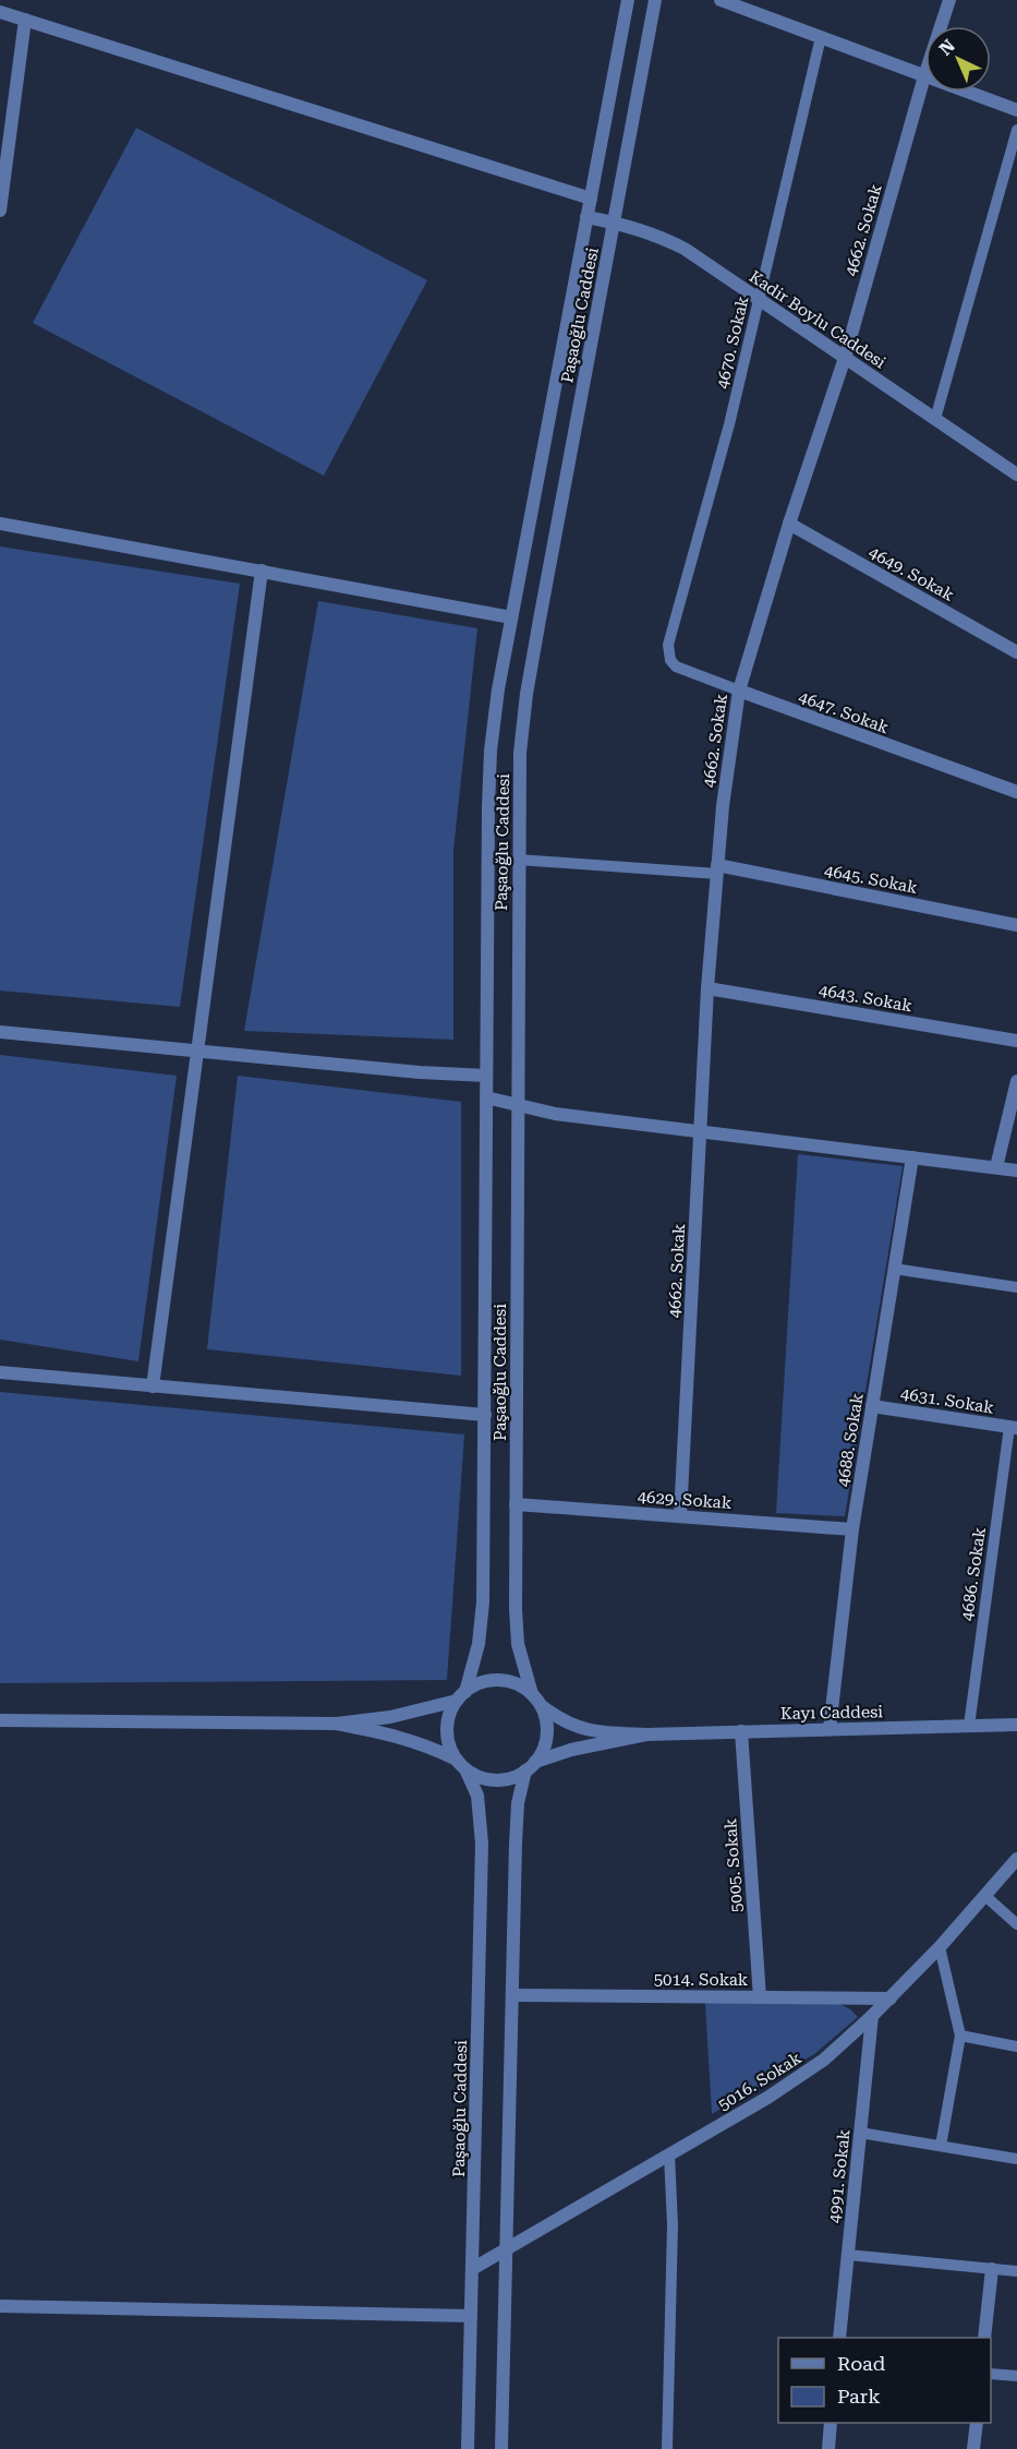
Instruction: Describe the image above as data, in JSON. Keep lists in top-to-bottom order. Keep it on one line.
{"streets":{"street":["4662. Sokak","Paşaoğlu Caddesi","Kadir Boylu Caddesi","4649. Sokak","4647. Sokak","4645. Sokak","4643. Sokak","4631. Sokak","4688. Sokak","4629. Sokak","Kayı Caddesi","5005. Sokak","5014. Sokak","5016. Sokak","4991. Sokak"],"lane":["4670. Sokak","4686. Sokak"]},"crossings":[["4662. Sokak","Kadir Boylu Caddesi"],["4662. Sokak","4649. Sokak"],["4662. Sokak","4647. Sokak"],["4662. Sokak","4645. Sokak"],["4662. Sokak","4643. Sokak"],["4662. Sokak","4629. Sokak"],["Paşaoğlu Caddesi","Kadir Boylu Caddesi"],["Paşaoğlu Caddesi","4645. Sokak"],["Paşaoğlu Caddesi","4629. Sokak"],["Paşaoğlu Caddesi","Kayı Caddesi"],["Paşaoğlu Caddesi","5016. Sokak"],["Kadir Boylu Caddesi","4670. Sokak"],["4670. Sokak","4647. Sokak"],["4631. Sokak","4688. Sokak"],["4631. Sokak","4686. Sokak"],["4688. Sokak","4629. Sokak"],["4688. Sokak","Kayı Caddesi"],["4686. Sokak","Kayı Caddesi"],["Kayı Caddesi","5005. Sokak"],["5005. Sokak","5014. Sokak"],["5014. Sokak","5016. Sokak"],["5016. Sokak","4991. Sokak"]],"legend":["Road","Park"],"north":"top left"}
